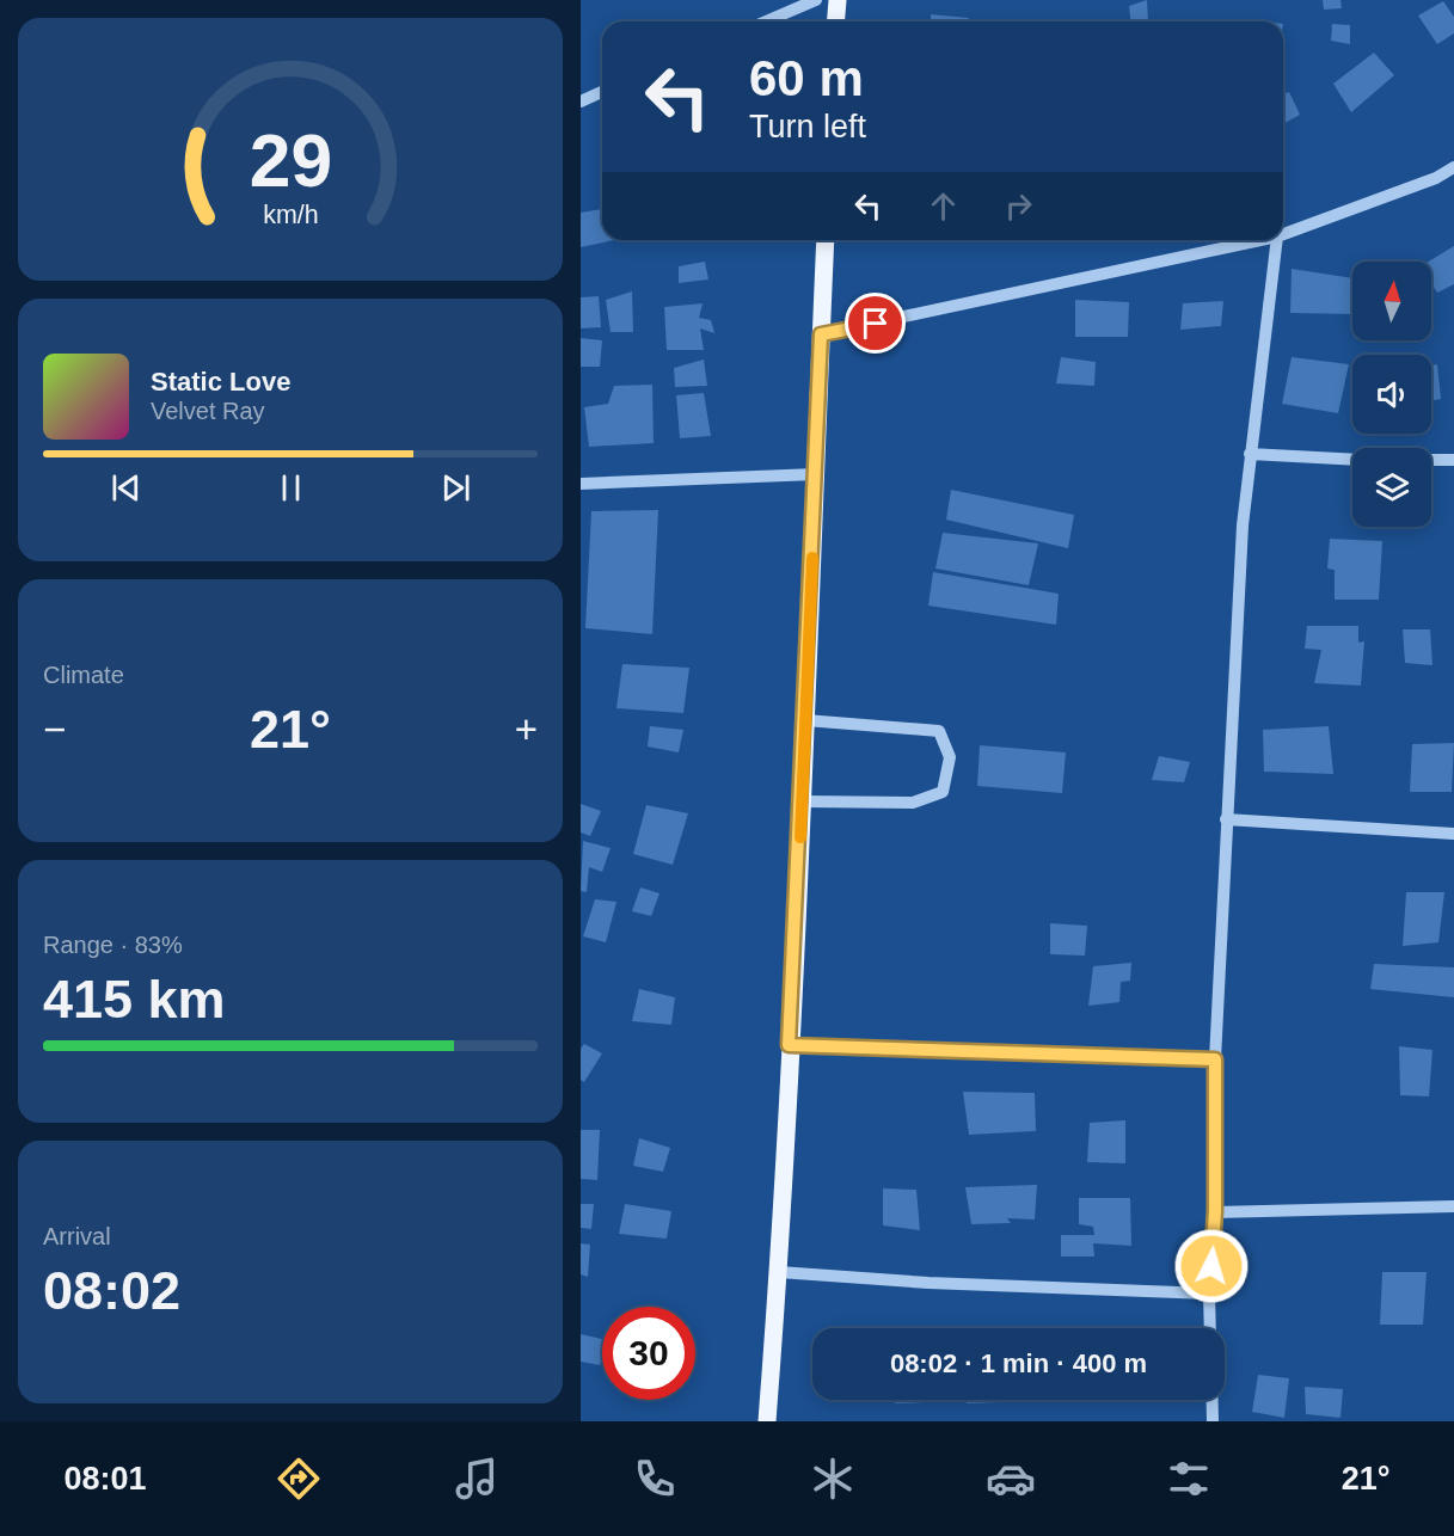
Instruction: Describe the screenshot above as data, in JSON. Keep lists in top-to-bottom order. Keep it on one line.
{"north":"top","page":{"turn":["60 m","Turn left"],"song":["Static Love","Velvet Ray"],"tile":["Climate",["Range · 83%","415 km"],["Arrival","08:02"]],"heat":["−","21°","+"],"limit":"30","trip":"08:02 · 1 min · 400 m","tabs":["08:01","21°"],"gauge":["29","km/h"]}}
